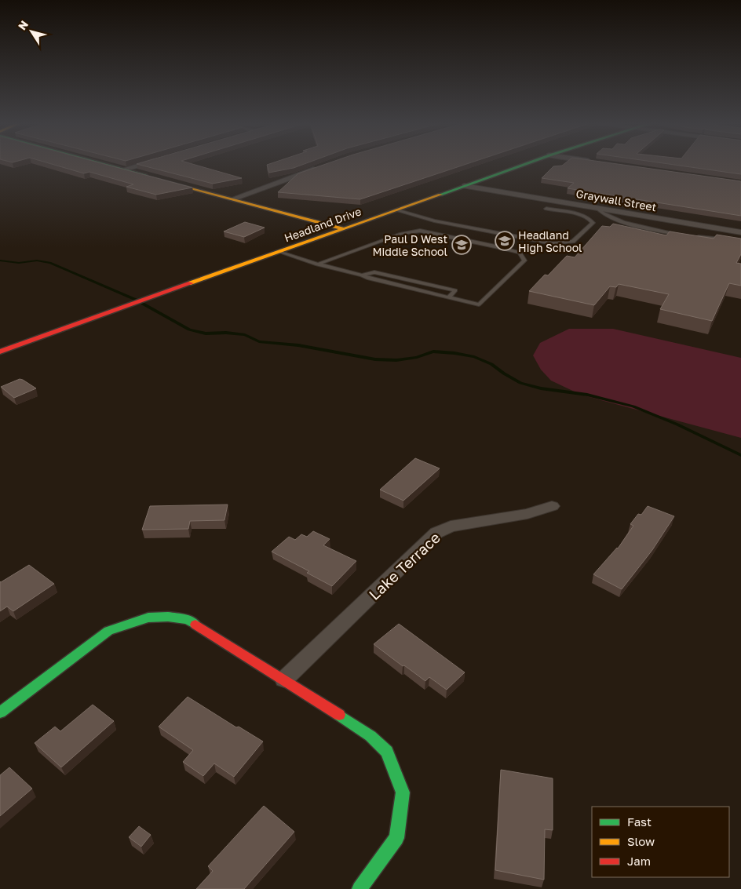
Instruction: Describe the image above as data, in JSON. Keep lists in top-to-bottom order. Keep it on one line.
{"streets":{"main road":["Headland Drive"],"street":["Graywall Street","Lake Terrace"]},"crossings":[["Graywall Street","Headland Drive"]],"places":{"school or university":["Headland High School","Paul D West Middle School"]},"legend":["Fast","Slow","Jam"],"north":"top left"}
